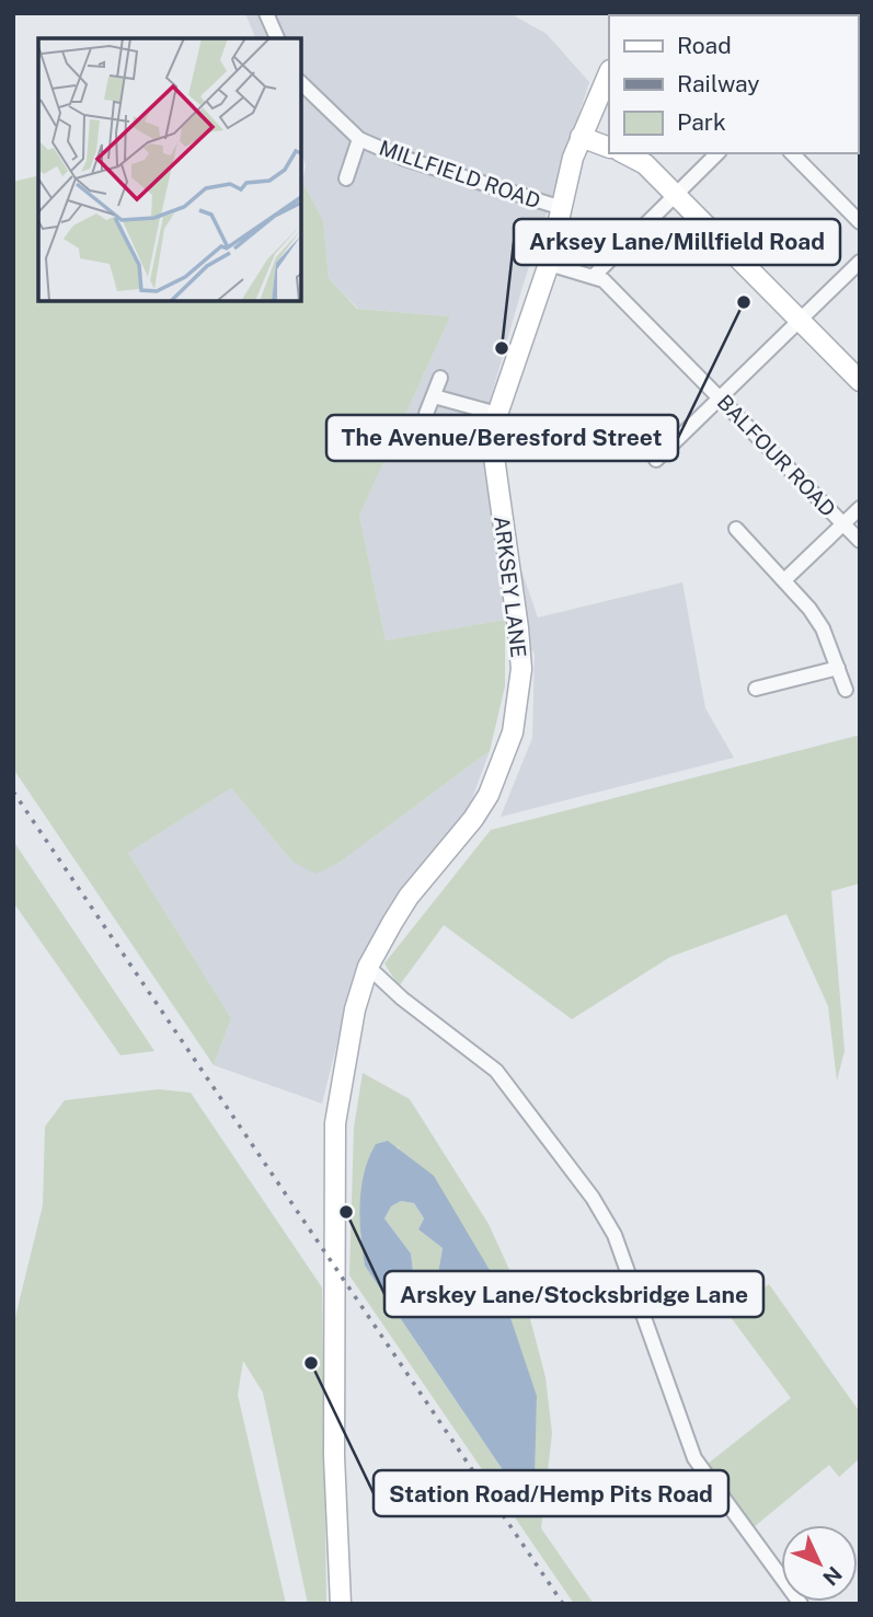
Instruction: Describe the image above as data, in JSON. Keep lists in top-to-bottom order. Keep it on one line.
{"streets":{"street":["MILLFIELD ROAD","BALFOUR ROAD","ARKSEY LANE"]},"crossings":[["MILLFIELD ROAD","ARKSEY LANE"],["BALFOUR ROAD","ARKSEY LANE"]],"places":["The Avenue/Beresford Street","Arksey Lane/Millfield Road","Arskey Lane/Stocksbridge Lane","Station Road/Hemp Pits Road"],"legend":["Road","Railway","Park"],"north":"bottom right"}
